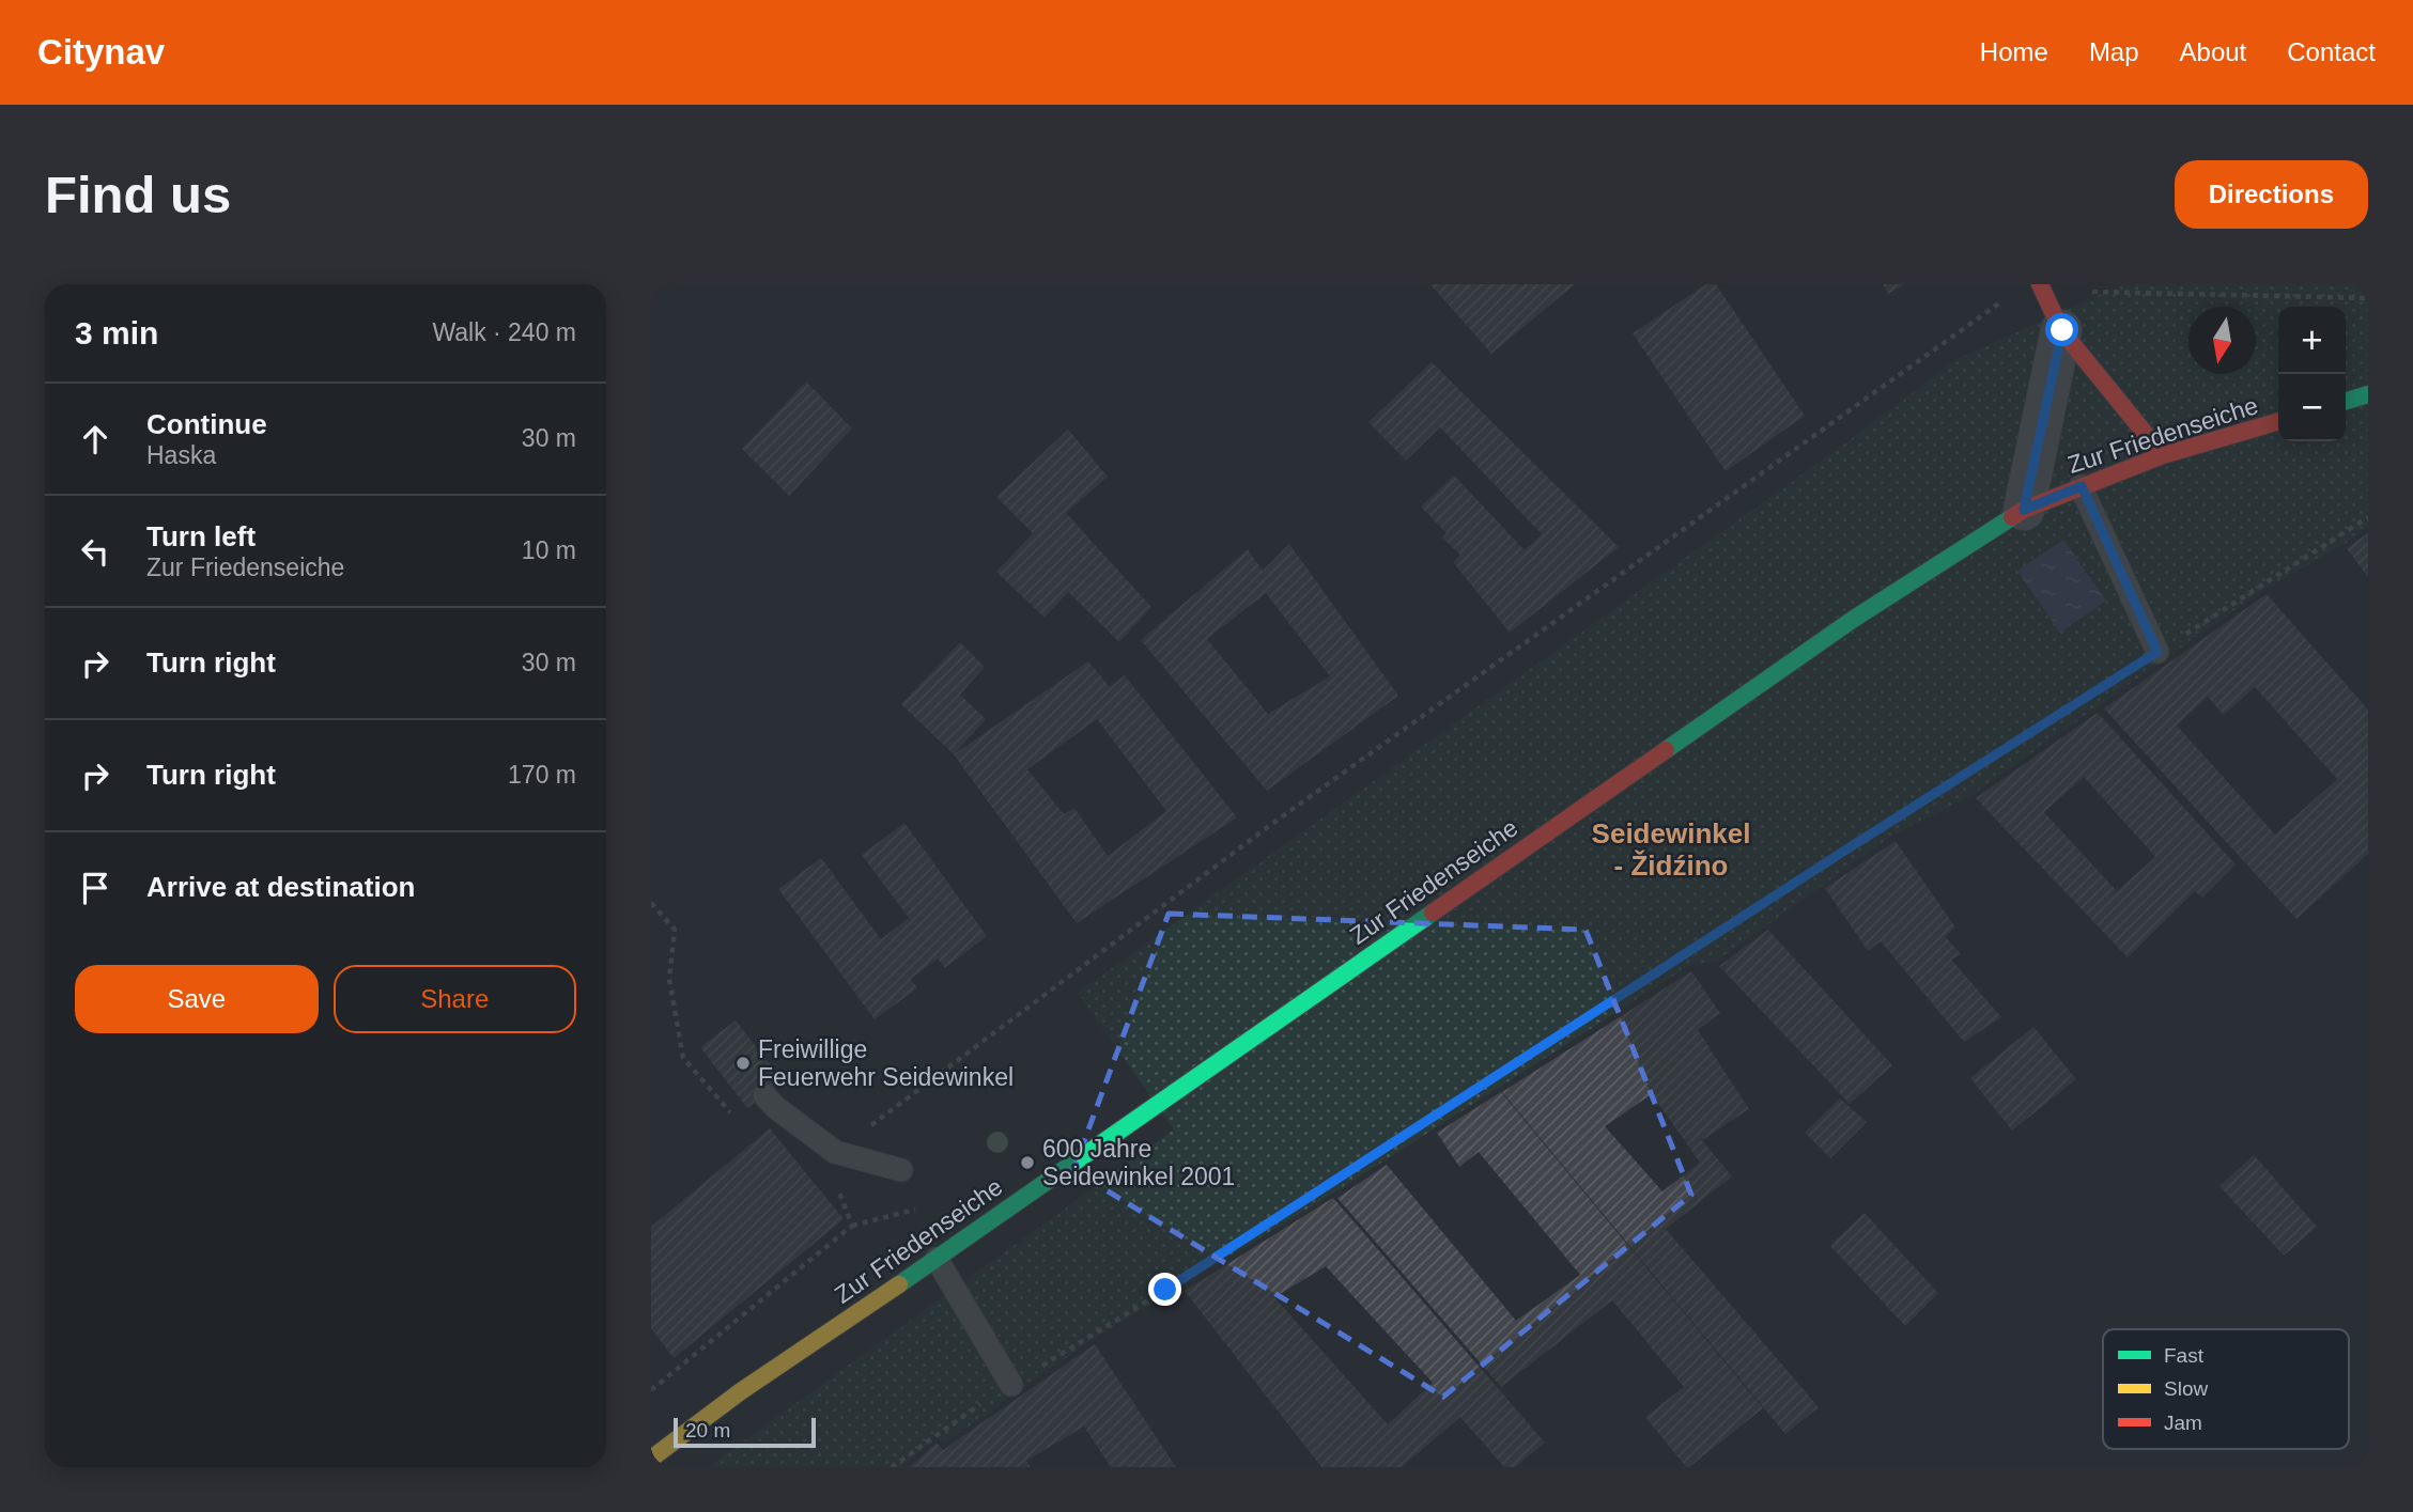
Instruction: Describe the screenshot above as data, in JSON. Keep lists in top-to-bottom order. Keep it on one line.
{"streets":{"street":["Zur Friedenseiche"]},"districts":["Seidewinkel - Židźino"],"places":["Freiwillige Feuerwehr Seidewinkel","600 Jahre Seidewinkel 2001"],"legend":["Fast","Slow","Jam"],"scale_bar":"20 m","north":"bottom","page":{"header":"Citynav","nav":["Home","Map","About","Contact"],"buttons":["Directions",["Save","Share"]],"title":"Find us","heading":["3 min","Walk · 240 m"],"map_buttons":["+","−"],"list":[["Continue","Haska","30 m"],["Turn left","Zur Friedenseiche","10 m"],["Turn right","30 m"],["Turn right","170 m"],"Arrive at destination"],"scale":"20 m"}}
